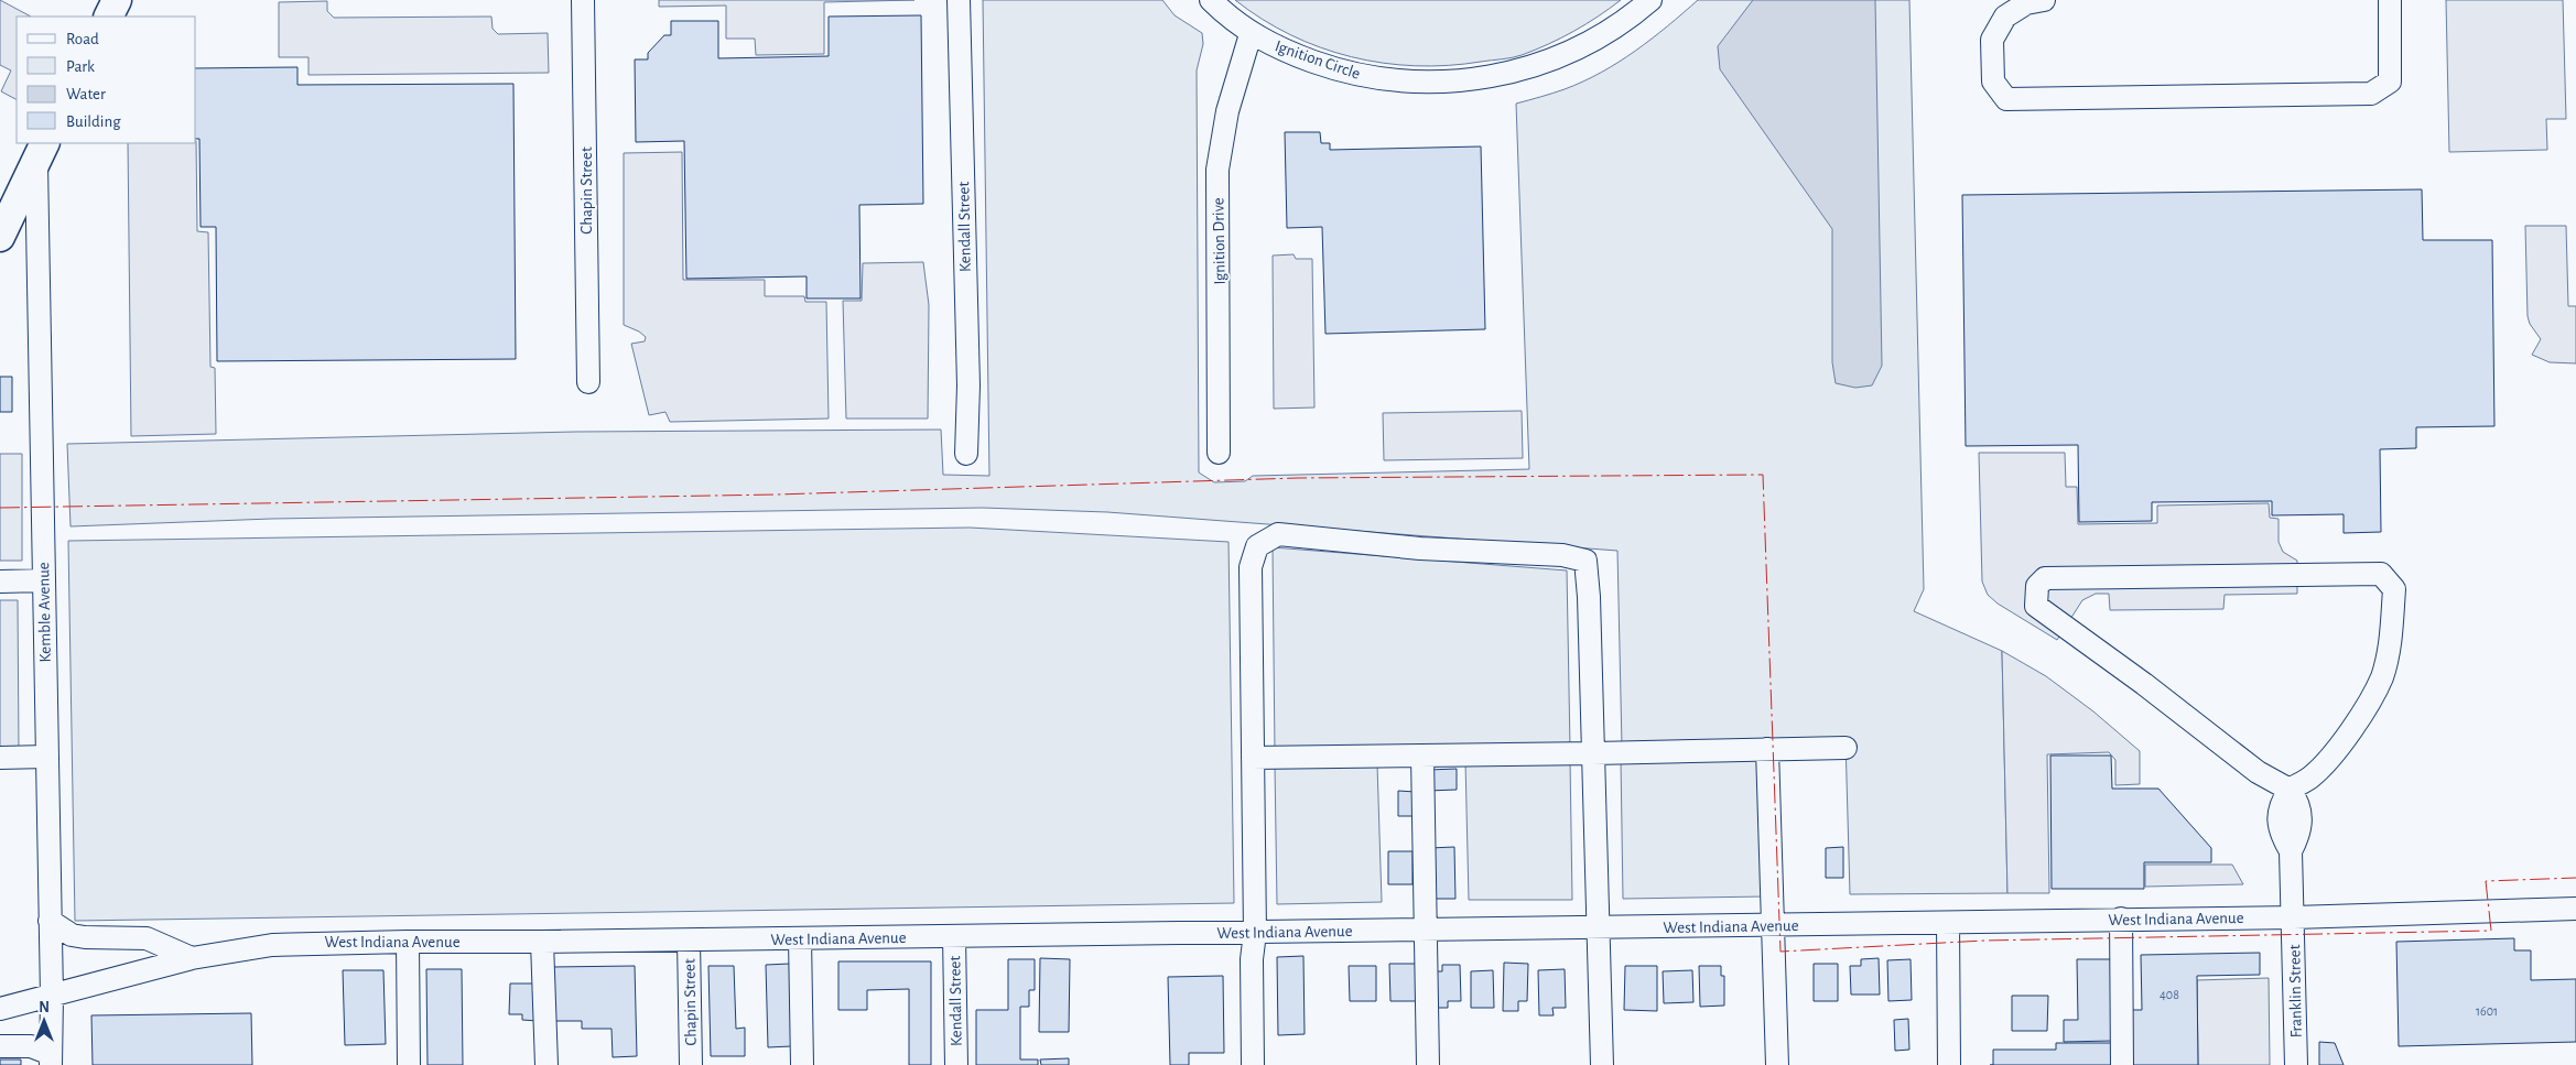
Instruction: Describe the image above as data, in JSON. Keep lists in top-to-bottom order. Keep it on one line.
{"streets":{"street":["Ignition Circle","Chapin Street","Kendall Street","Ignition Drive","Kemble Avenue","West Indiana Avenue","Franklin Street"]},"crossings":[["Ignition Circle","Ignition Drive"],["Chapin Street","West Indiana Avenue"],["Kendall Street","West Indiana Avenue"],["Kemble Avenue","West Indiana Avenue"],["West Indiana Avenue","Franklin Street"]],"house_numbers":["408","1601"],"legend":["Road","Park","Water","Building"],"north":"top"}
